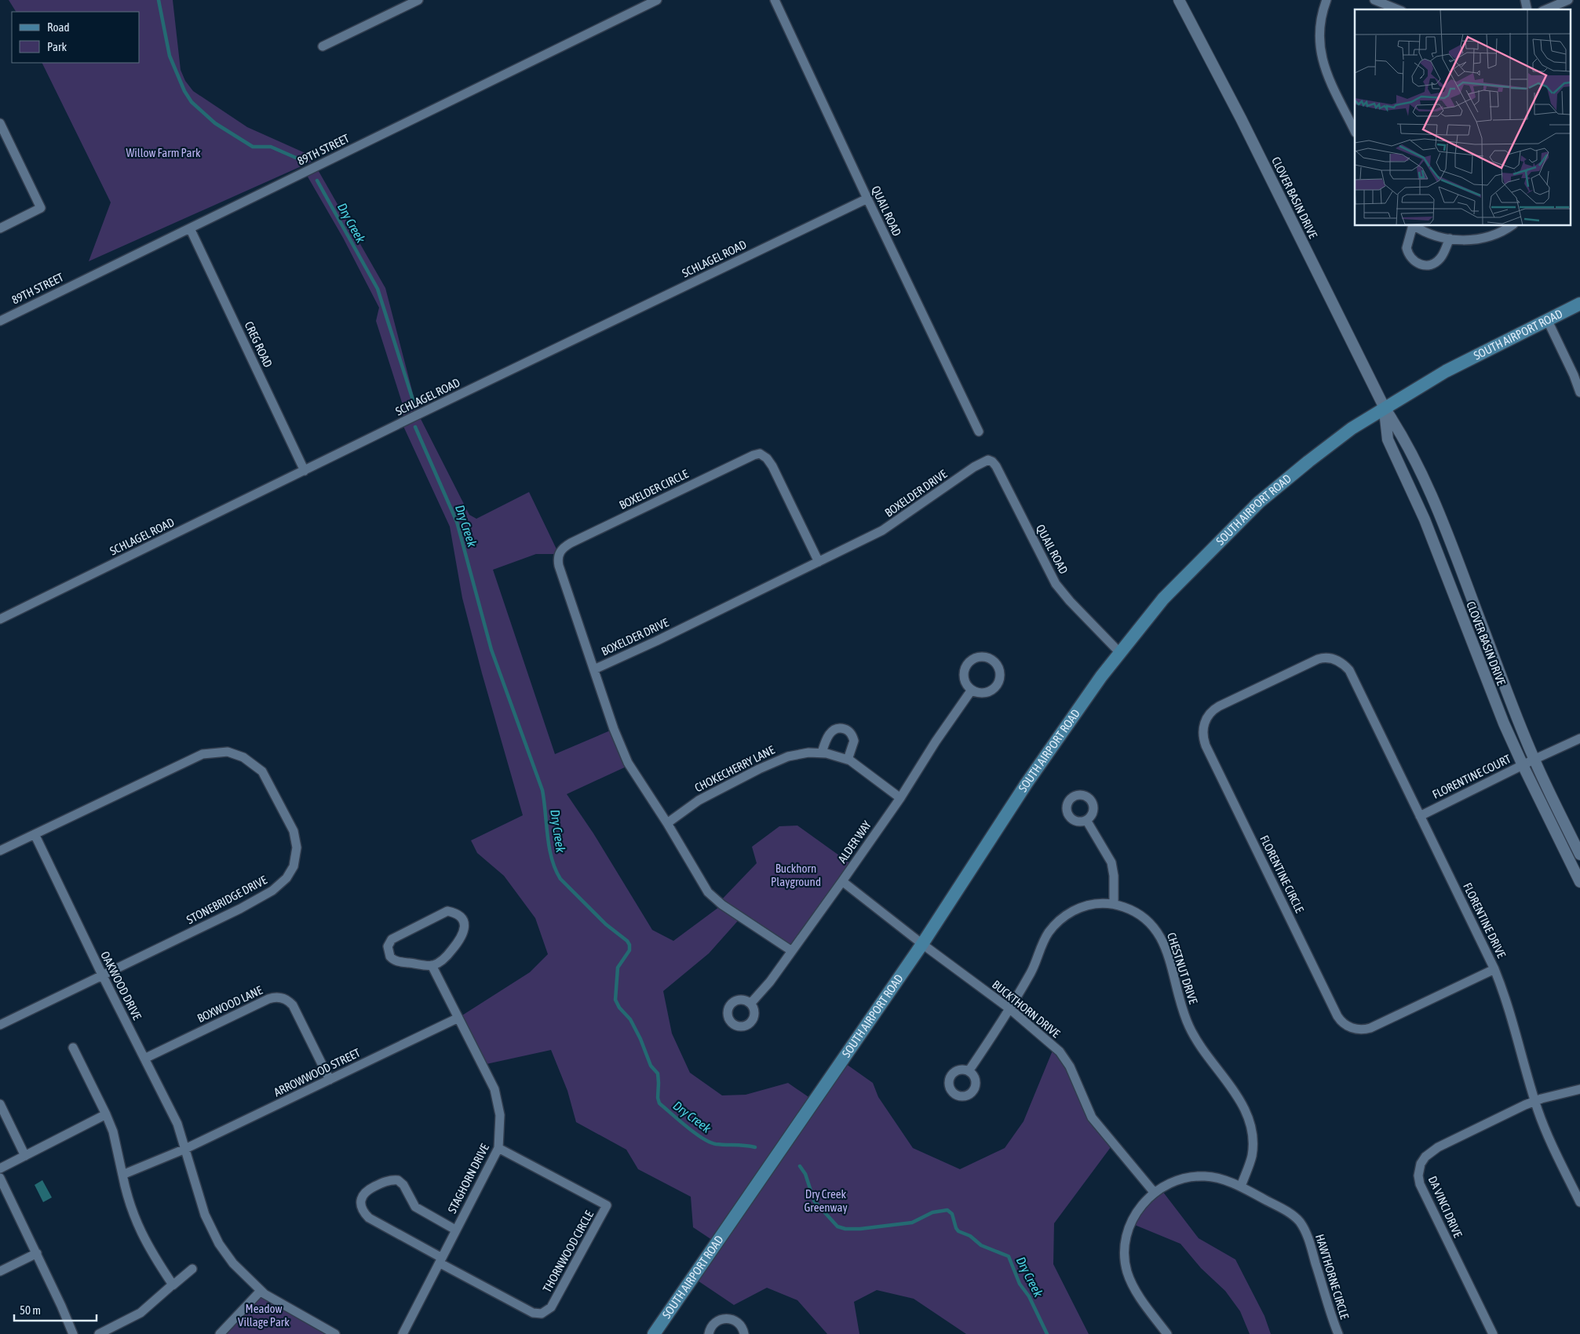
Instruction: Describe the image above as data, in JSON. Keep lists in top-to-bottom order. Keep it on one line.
{"streets":{"main road":["SOUTH AIRPORT ROAD"],"street":["89TH STREET","CLOVER BASIN DRIVE","QUAIL ROAD","SCHLAGEL ROAD","CREG ROAD","BOXELDER CIRCLE","BOXELDER DRIVE","CHOKECHERRY LANE","FLORENTINE COURT","ALDER WAY","FLORENTINE CIRCLE","STONEBRIDGE DRIVE","FLORENTINE DRIVE","CHESTNUT DRIVE","OAKWOOD DRIVE","BOXWOOD LANE","BUCKTHORN DRIVE","ARROWWOOD STREET","STAGHORN DRIVE","DA VINCI DRIVE","THORNWOOD CIRCLE","HAWTHORNE CIRCLE"]},"crossings":[["89TH STREET","CREG ROAD"],["CLOVER BASIN DRIVE","SOUTH AIRPORT ROAD"],["CLOVER BASIN DRIVE","FLORENTINE COURT"],["QUAIL ROAD","SCHLAGEL ROAD"],["QUAIL ROAD","SOUTH AIRPORT ROAD"],["QUAIL ROAD","BOXELDER DRIVE"],["SCHLAGEL ROAD","CREG ROAD"],["SOUTH AIRPORT ROAD","BUCKTHORN DRIVE"],["BOXELDER CIRCLE","BOXELDER DRIVE"],["BOXELDER DRIVE","CHOKECHERRY LANE"],["BOXELDER DRIVE","ALDER WAY"],["CHOKECHERRY LANE","ALDER WAY"],["FLORENTINE COURT","FLORENTINE DRIVE"],["ALDER WAY","BUCKTHORN DRIVE"],["FLORENTINE CIRCLE","FLORENTINE DRIVE"],["STONEBRIDGE DRIVE","OAKWOOD DRIVE"],["FLORENTINE DRIVE","DA VINCI DRIVE"],["CHESTNUT DRIVE","BUCKTHORN DRIVE"],["CHESTNUT DRIVE","HAWTHORNE CIRCLE"],["OAKWOOD DRIVE","BOXWOOD LANE"],["OAKWOOD DRIVE","ARROWWOOD STREET"],["BOXWOOD LANE","ARROWWOOD STREET"],["BUCKTHORN DRIVE","HAWTHORNE CIRCLE"],["ARROWWOOD STREET","STAGHORN DRIVE"],["STAGHORN DRIVE","THORNWOOD CIRCLE"]],"water":["Dry Creek"],"parks":["Willow Farm Park","Buckhorn Playground","Dry Creek Greenway","Meadow Village Park"],"legend":["Road","Park"],"scale_bar":"50 m"}
